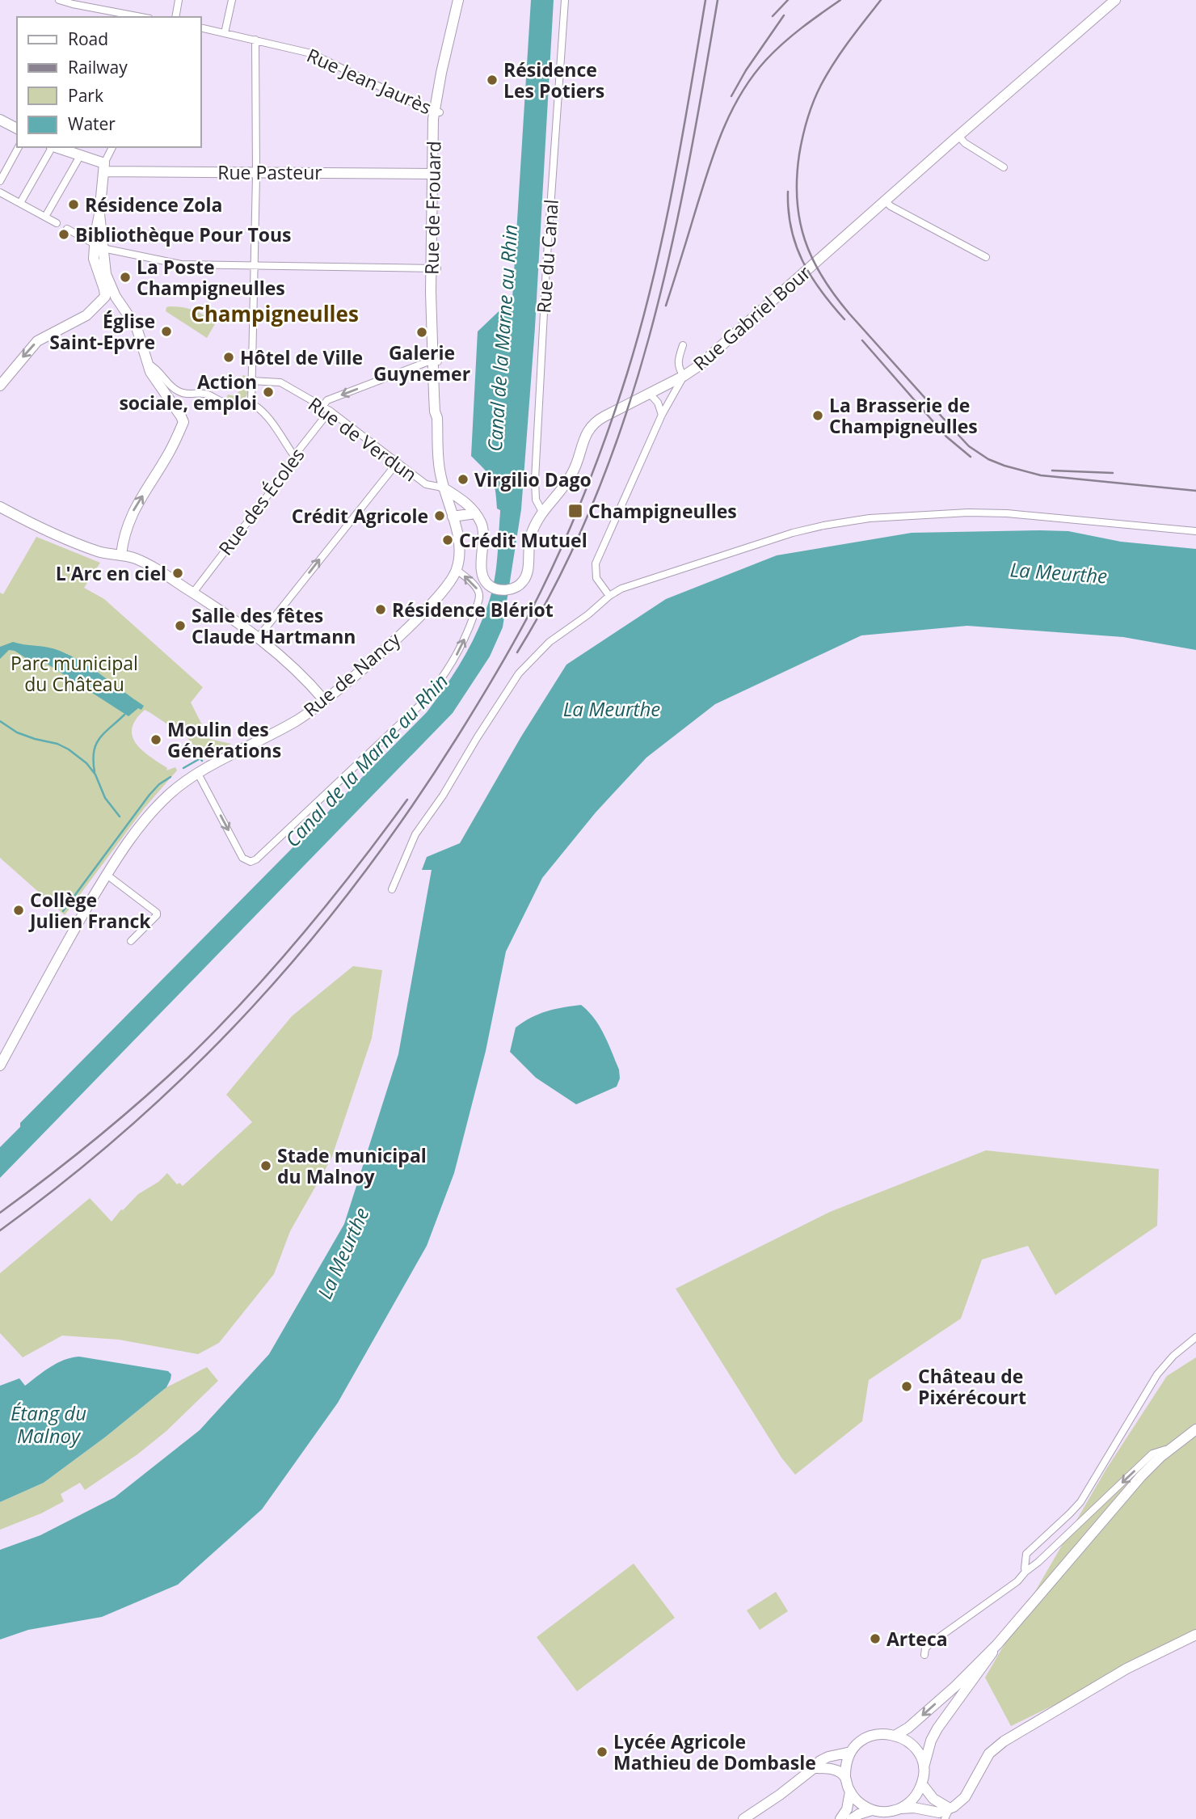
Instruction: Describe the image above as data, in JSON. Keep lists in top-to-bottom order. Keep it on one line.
{"streets":{"main road":["Rue Pasteur","Rue de Frouard","Rue Gabriel Bour","Rue de Nancy"],"street":["Rue Jean Jaurès","Rue du Canal","Rue de Verdun","Rue des Écoles"]},"crossings":[["Rue Jean Jaurès","Rue de Frouard"],["Rue Pasteur","Rue de Frouard"],["Rue de Frouard","Rue de Verdun"],["Rue du Canal","Rue Gabriel Bour"],["Rue de Verdun","Rue des Écoles"]],"districts":["Champigneulles"],"water":["Canal de la Marne au Rhin","La Meurthe","Étang du Malnoy"],"parks":["Parc municipal du Château"],"places":{"other":["Résidence Les Potiers","Résidence Zola","Bibliothèque Pour Tous","La Poste Champigneulles","Église Saint-Epvre","Galerie Guynemer","Hôtel de Ville","Action sociale, emploi","La Brasserie de Champigneulles","Virgilio Dago","Crédit Agricole","Crédit Mutuel","L'Arc en ciel","Résidence Blériot","Salle des fêtes Claude Hartmann","Moulin des Générations","Collège Julien Franck","Stade municipal du Malnoy","Château de Pixérécourt","Arteca","Lycée Agricole Mathieu de Dombasle"],"transit":["Champigneulles"]},"legend":["Road","Railway","Park","Water"]}
